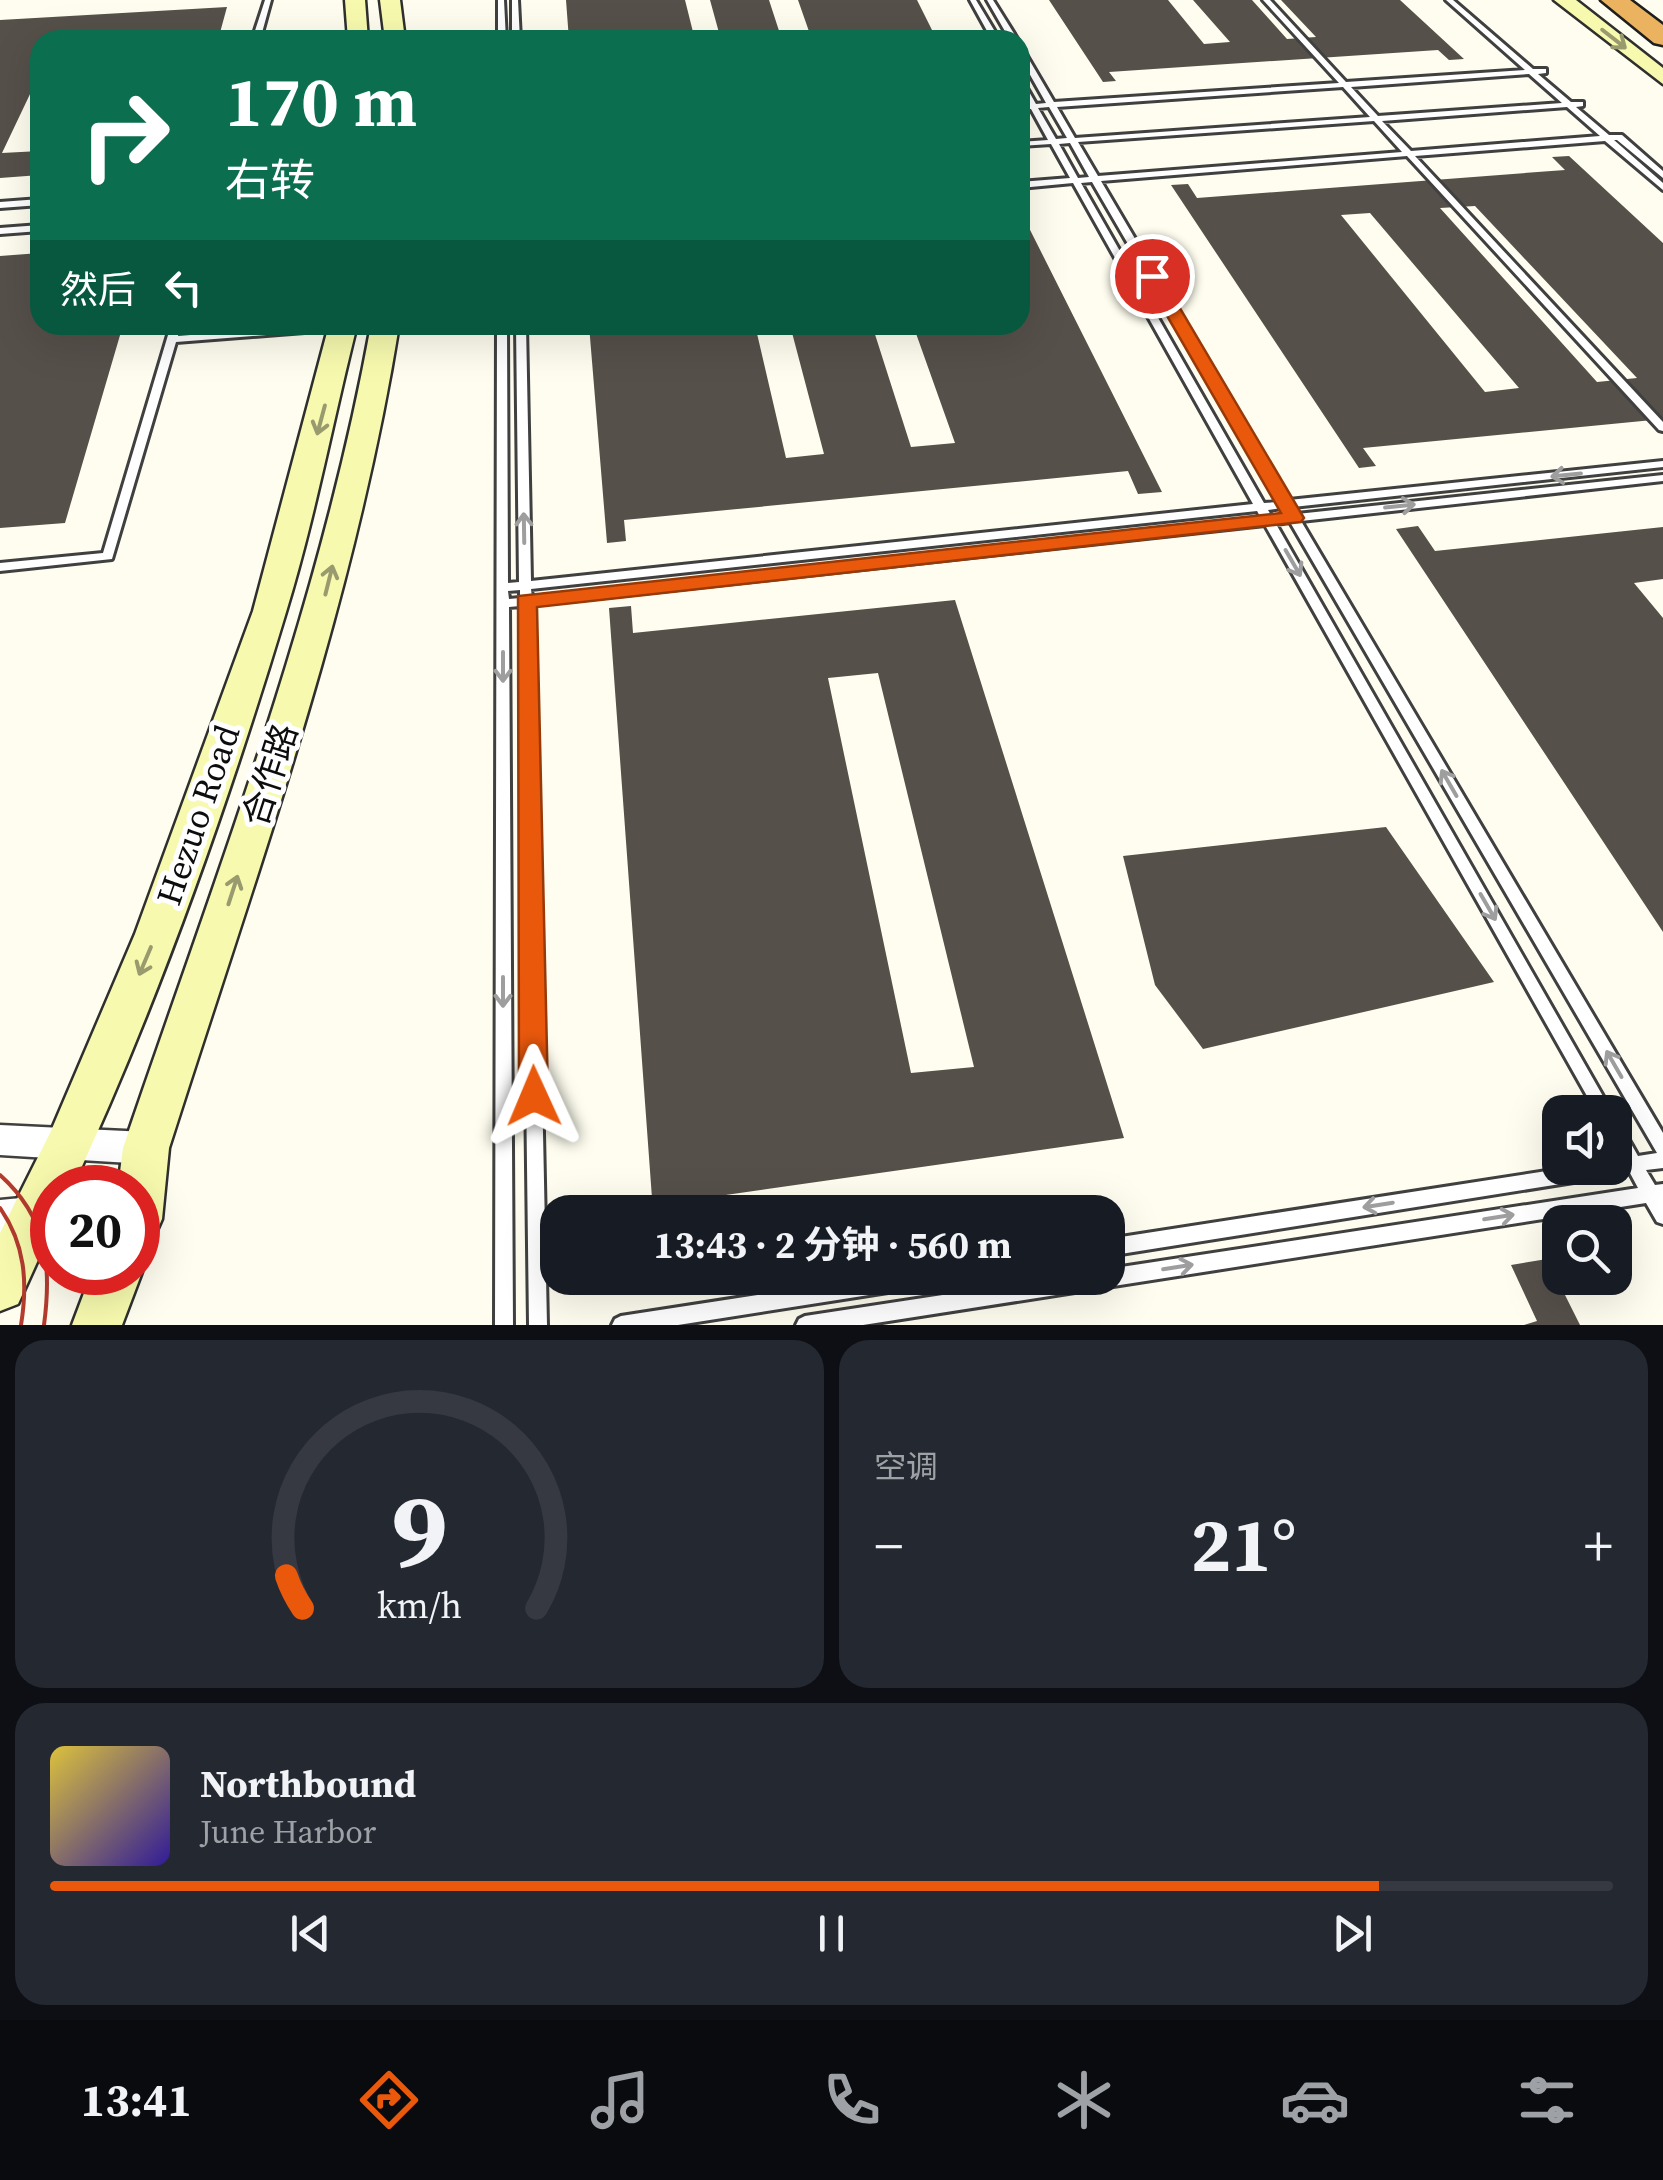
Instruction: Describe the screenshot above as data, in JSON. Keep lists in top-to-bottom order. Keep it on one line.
{"streets":{"main road":["合作路","Hezuo Road"]},"one_way":["合作路","Hezuo Road"],"page":{"turn":["170 m","右转"],"then":"然后","limit":"20","trip":"13:43 · 2 分钟 · 560 m","tile":"空调","heat":["−","21°","+"],"song":["Northbound","June Harbor"],"tabs":"13:41","gauge":["9","km/h"]}}
